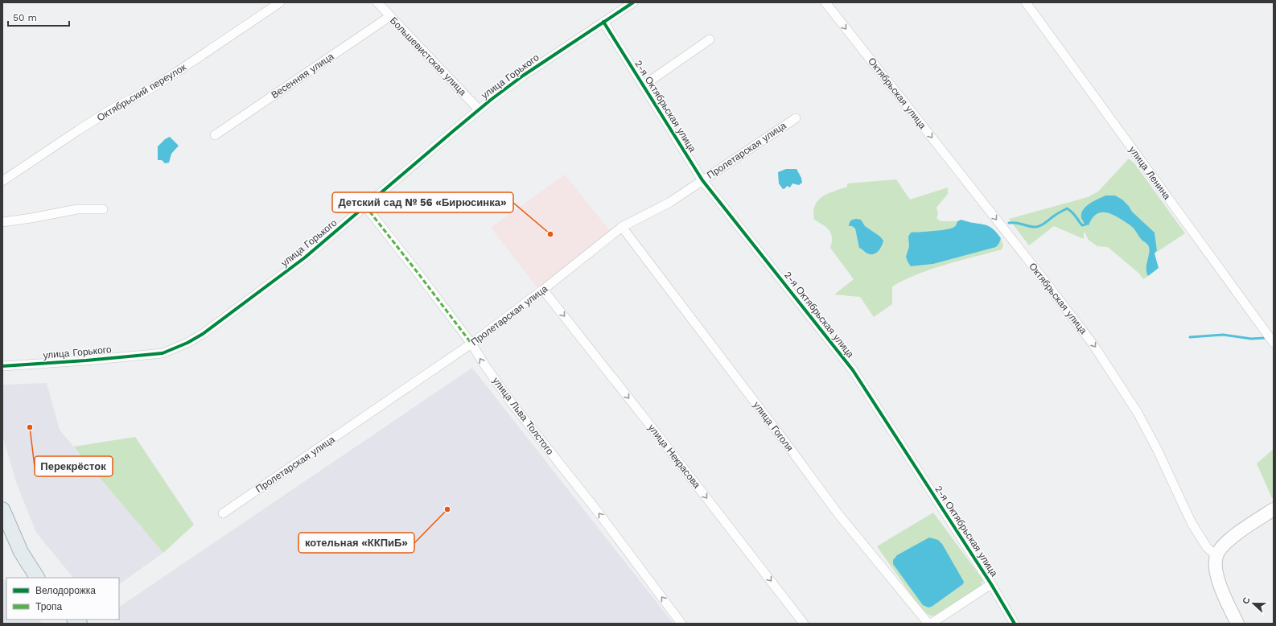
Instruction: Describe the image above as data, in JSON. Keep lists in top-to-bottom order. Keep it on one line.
{"streets":{"street":["Большевистская улица","Весенняя улица","улица Горького","Октябрьский переулок","Октябрьская улица","2-я Октябрьская улица","Пролетарская улица","улица Ленина","улица Льва Толстого","улица Гоголя","улица Некрасова"]},"crossings":[["Большевистская улица","Весенняя улица"],["Большевистская улица","улица Горького"],["улица Горького","2-я Октябрьская улица"],["улица Горького","улица Льва Толстого"],["2-я Октябрьская улица","Пролетарская улица"],["Пролетарская улица","улица Льва Толстого"],["Пролетарская улица","улица Гоголя"],["Пролетарская улица","улица Некрасова"]],"one_way":["Октябрьская улица","улица Льва Толстого","улица Некрасова"],"places":["Детский сад № 56 «Бирюсинка»","Перекрёсток","котельная «ККПиБ»"],"legend":["Велодорожка","Тропа"],"scale_bar":"50 m","north":"left"}
